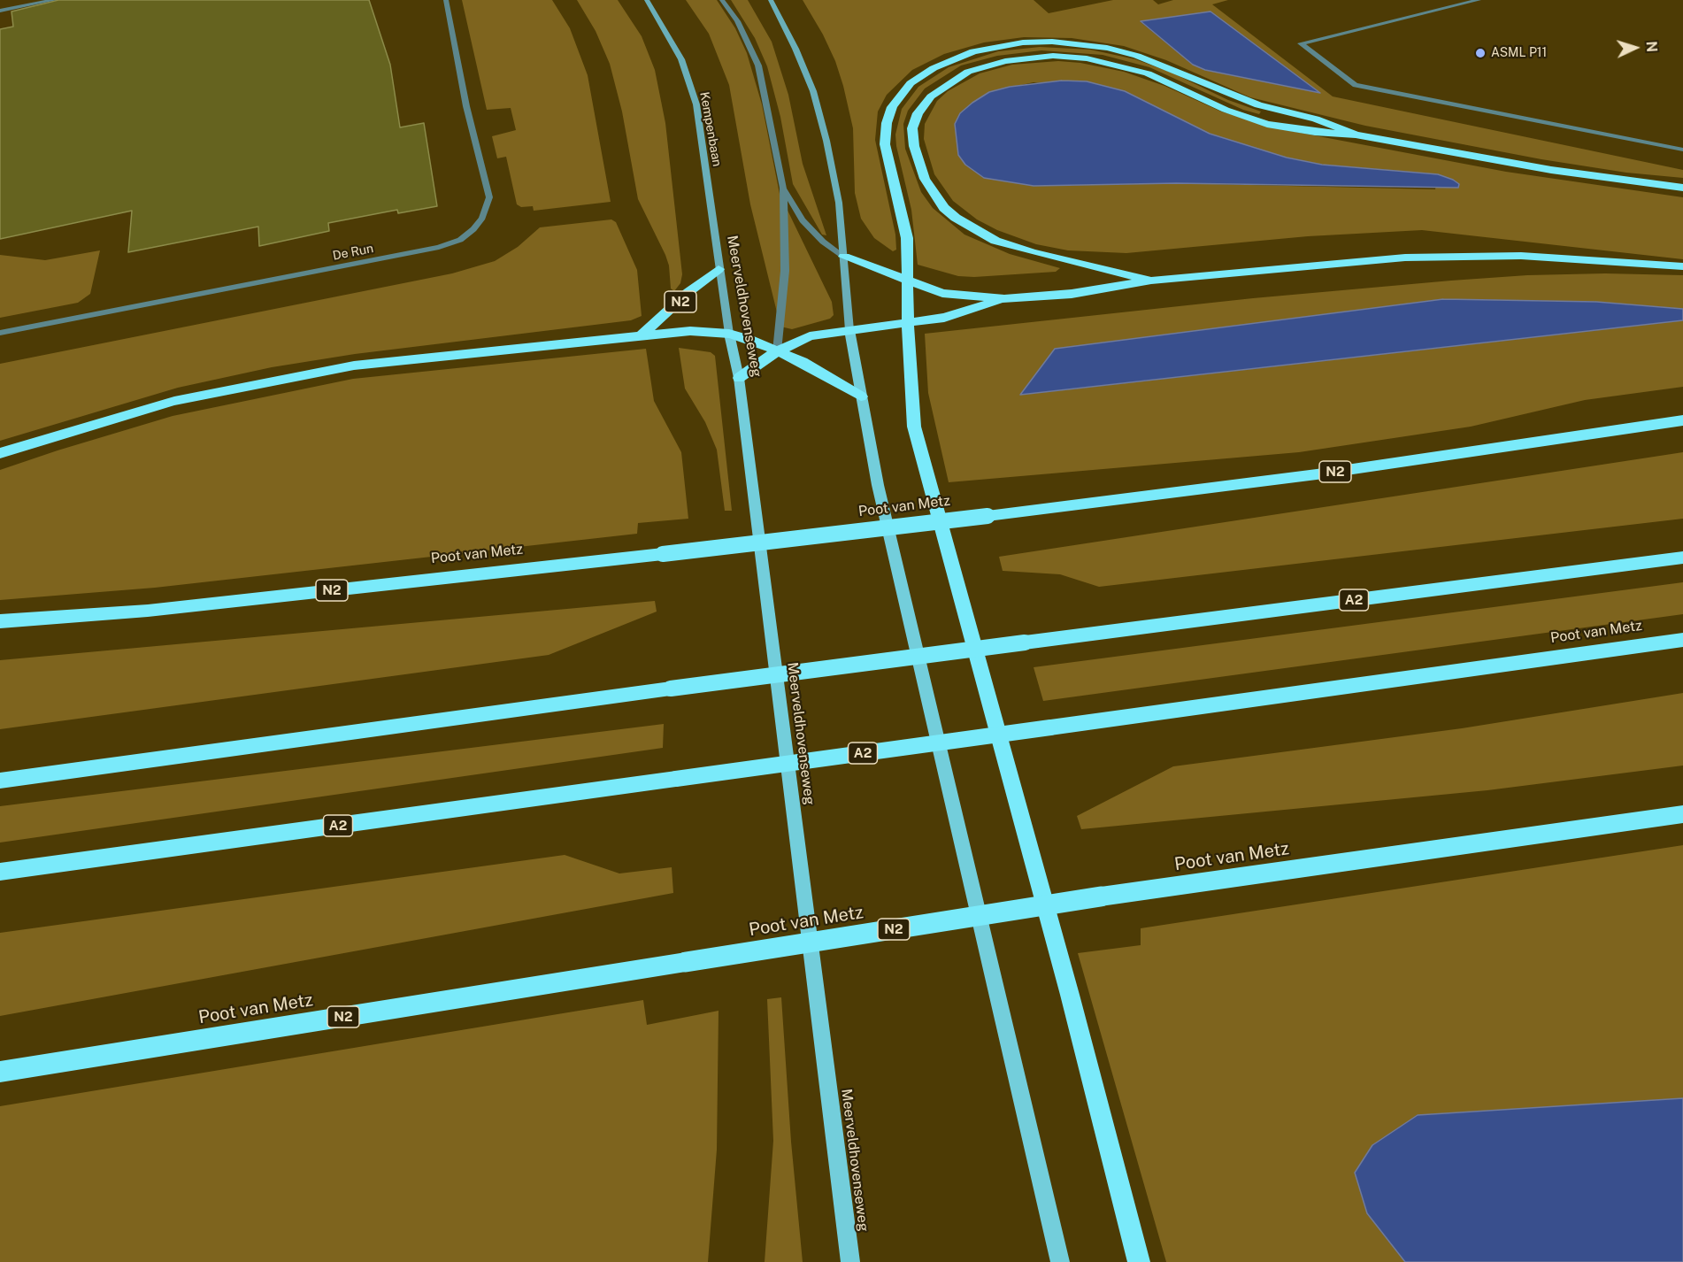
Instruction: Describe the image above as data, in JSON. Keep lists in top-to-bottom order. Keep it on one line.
{"streets":{"highway":["N2","Poot van Metz","A2"],"main road":["Kempenbaan","Meerveldhovenseweg"],"street":["De Run"]},"crossings":[["Kempenbaan","Meerveldhovenseweg"],["N2","Meerveldhovenseweg"]],"places":["ASML P11"],"north":"right"}
